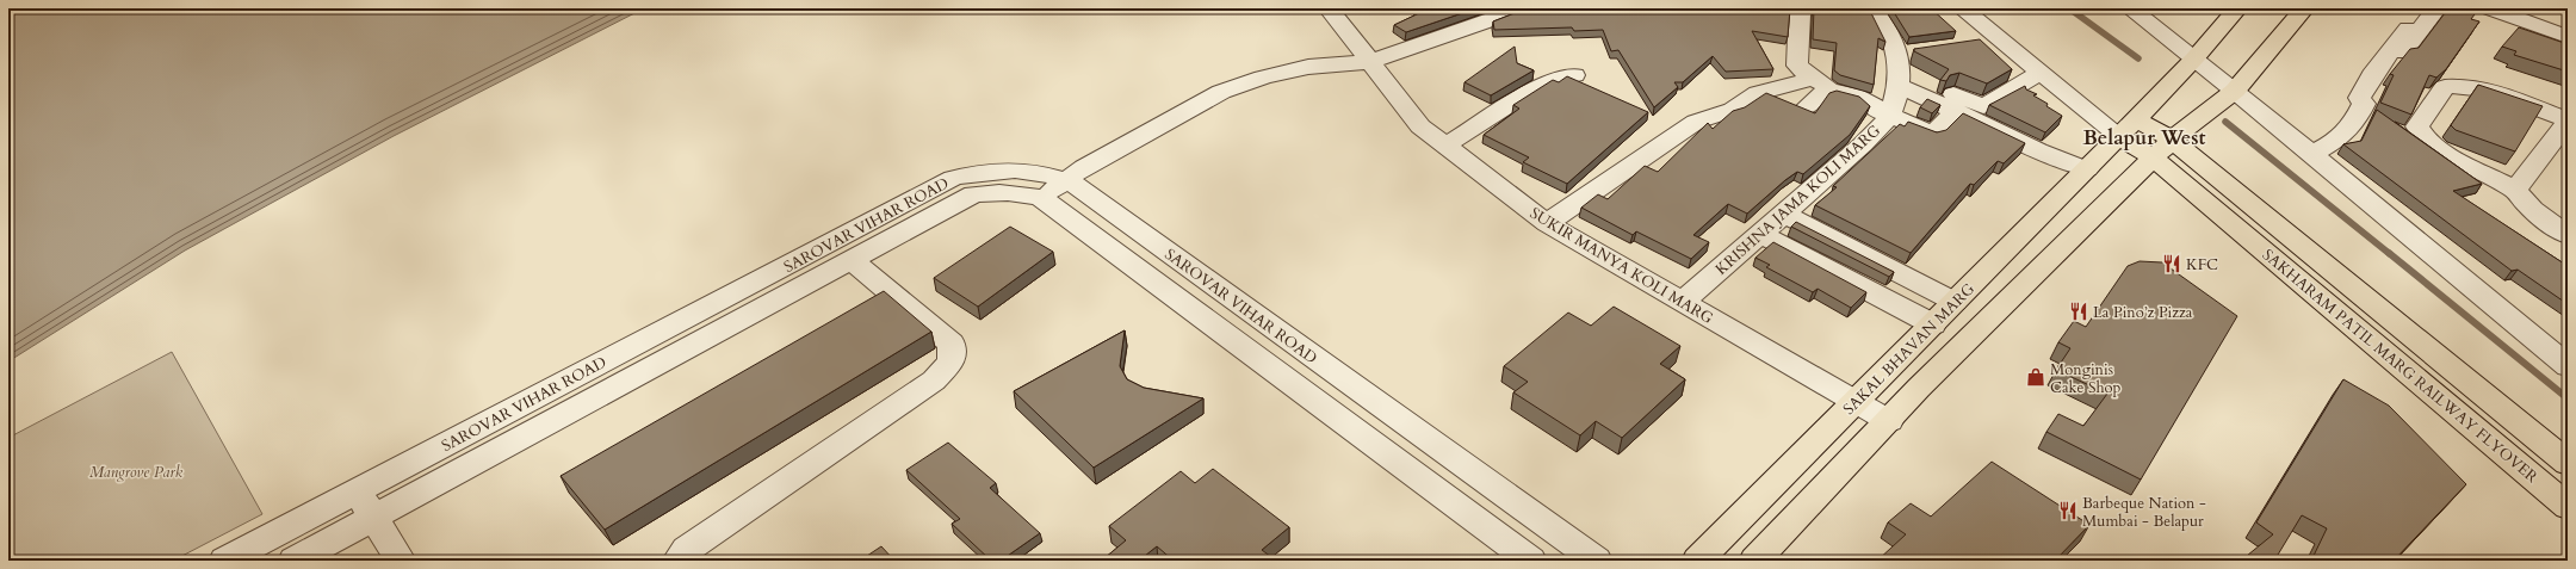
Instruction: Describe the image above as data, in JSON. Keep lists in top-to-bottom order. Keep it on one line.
{"streets":{"main road":["SAKAL BHAVAN MARG","SAKHARAM PATIL MARG RAILWAY FLYOVER"],"street":["KRISHNA JAMA KOLI MARG","SAROVAR VIHAR ROAD","SUKIR MANYA KOLI MARG"]},"crossings":[["KRISHNA JAMA KOLI MARG","SUKIR MANYA KOLI MARG"],["SUKIR MANYA KOLI MARG","SAKAL BHAVAN MARG"]],"districts":["Belapur West"],"parks":["Mangrove Park"],"places":{"restaurant":["KFC","La Pino’z Pizza","Barbeque Nation - Mumbai - Belapur"],"shop":["Monginis Cake Shop"]}}
